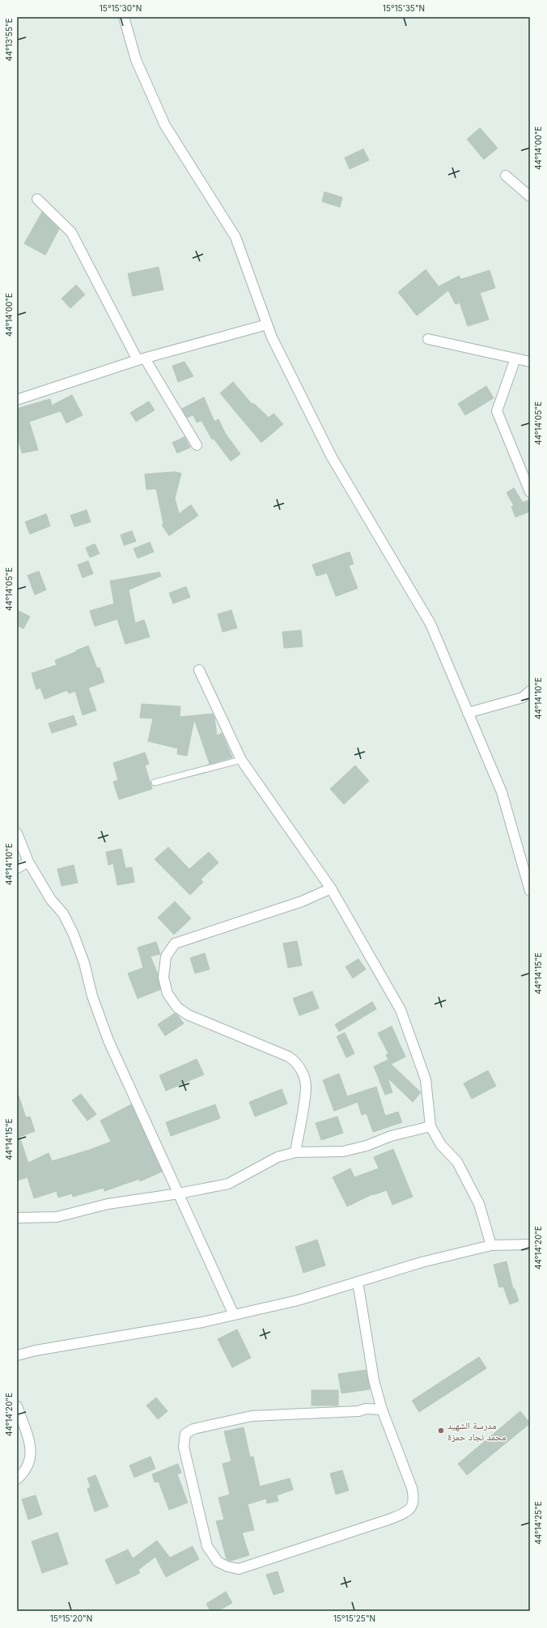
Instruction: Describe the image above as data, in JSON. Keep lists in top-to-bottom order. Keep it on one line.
{"places":["مدرسة الشهيد محمد نجاد حمزة"],"coordinates":["15°15'30\"N","15°15'35\"N","44°13'55\"E","44°14'00\"E","44°14'05\"E","44°14'10\"E","44°14'15\"E","44°14'20\"E","44°14'25\"E","15°15'20\"N","15°15'25\"N"]}
